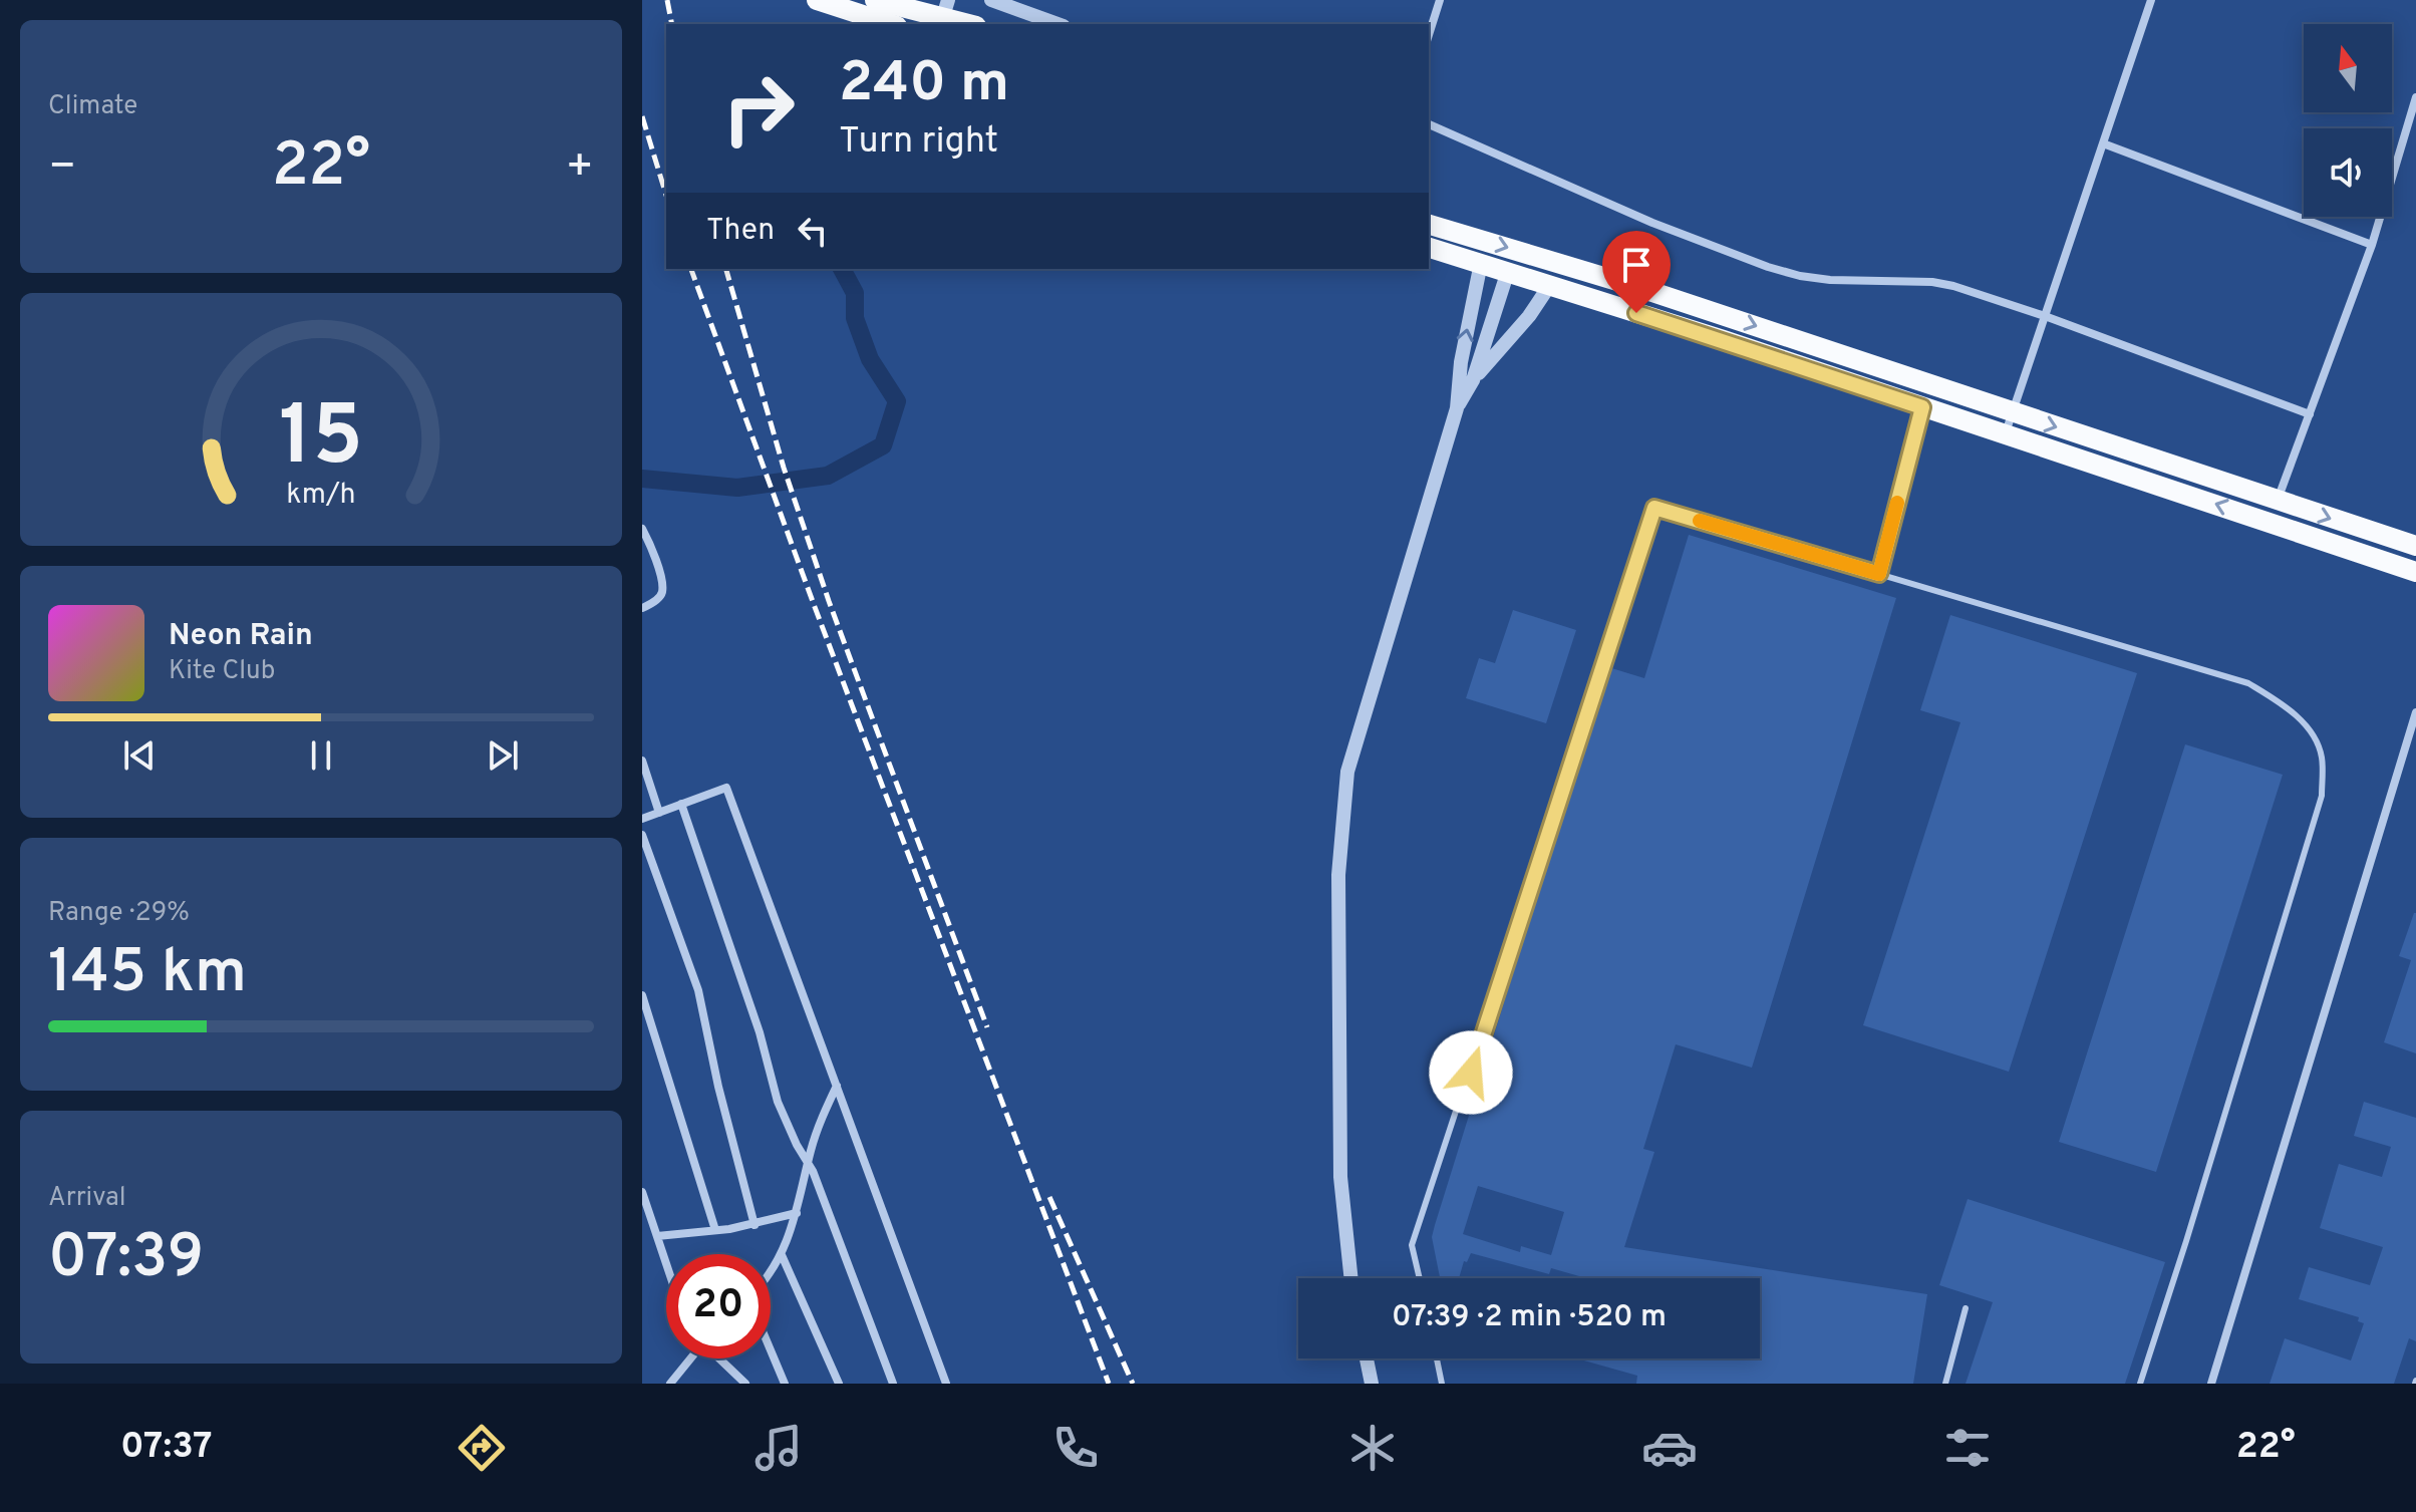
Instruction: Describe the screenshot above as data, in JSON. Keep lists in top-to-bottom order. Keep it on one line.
{"north":"top","page":{"tile":["Climate",["Range · 29%","145 km"],["Arrival","07:39"]],"turn":["240 m","Turn right"],"heat":["−","22°","+"],"then":"Then","song":["Neon Rain","Kite Club"],"limit":"20","trip":"07:39 · 2 min · 520 m","tabs":["07:37","22°"],"gauge":["15","km/h"]}}
